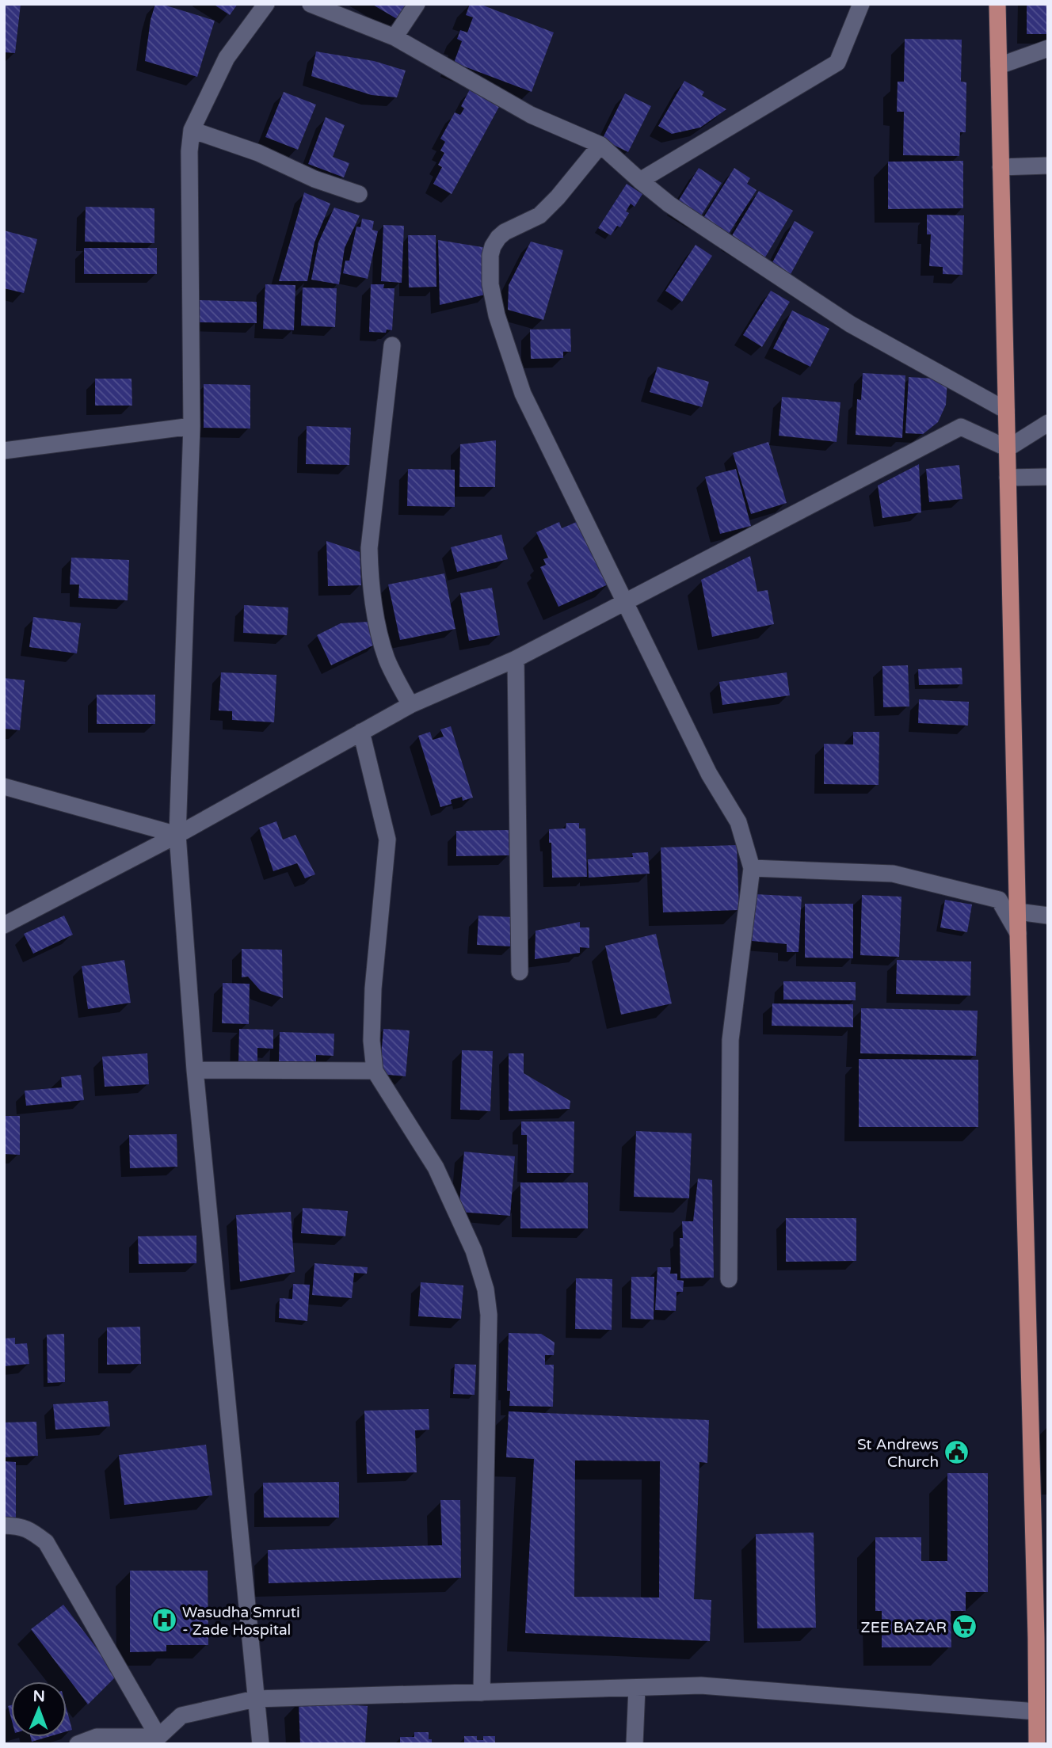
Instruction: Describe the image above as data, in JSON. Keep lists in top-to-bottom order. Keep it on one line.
{"places":{"public building":["St Andrews Church"],"hospital":["Wasudha Smruti - Zade Hospital"],"supermarket":["ZEE BAZAR"]},"north":"top"}
